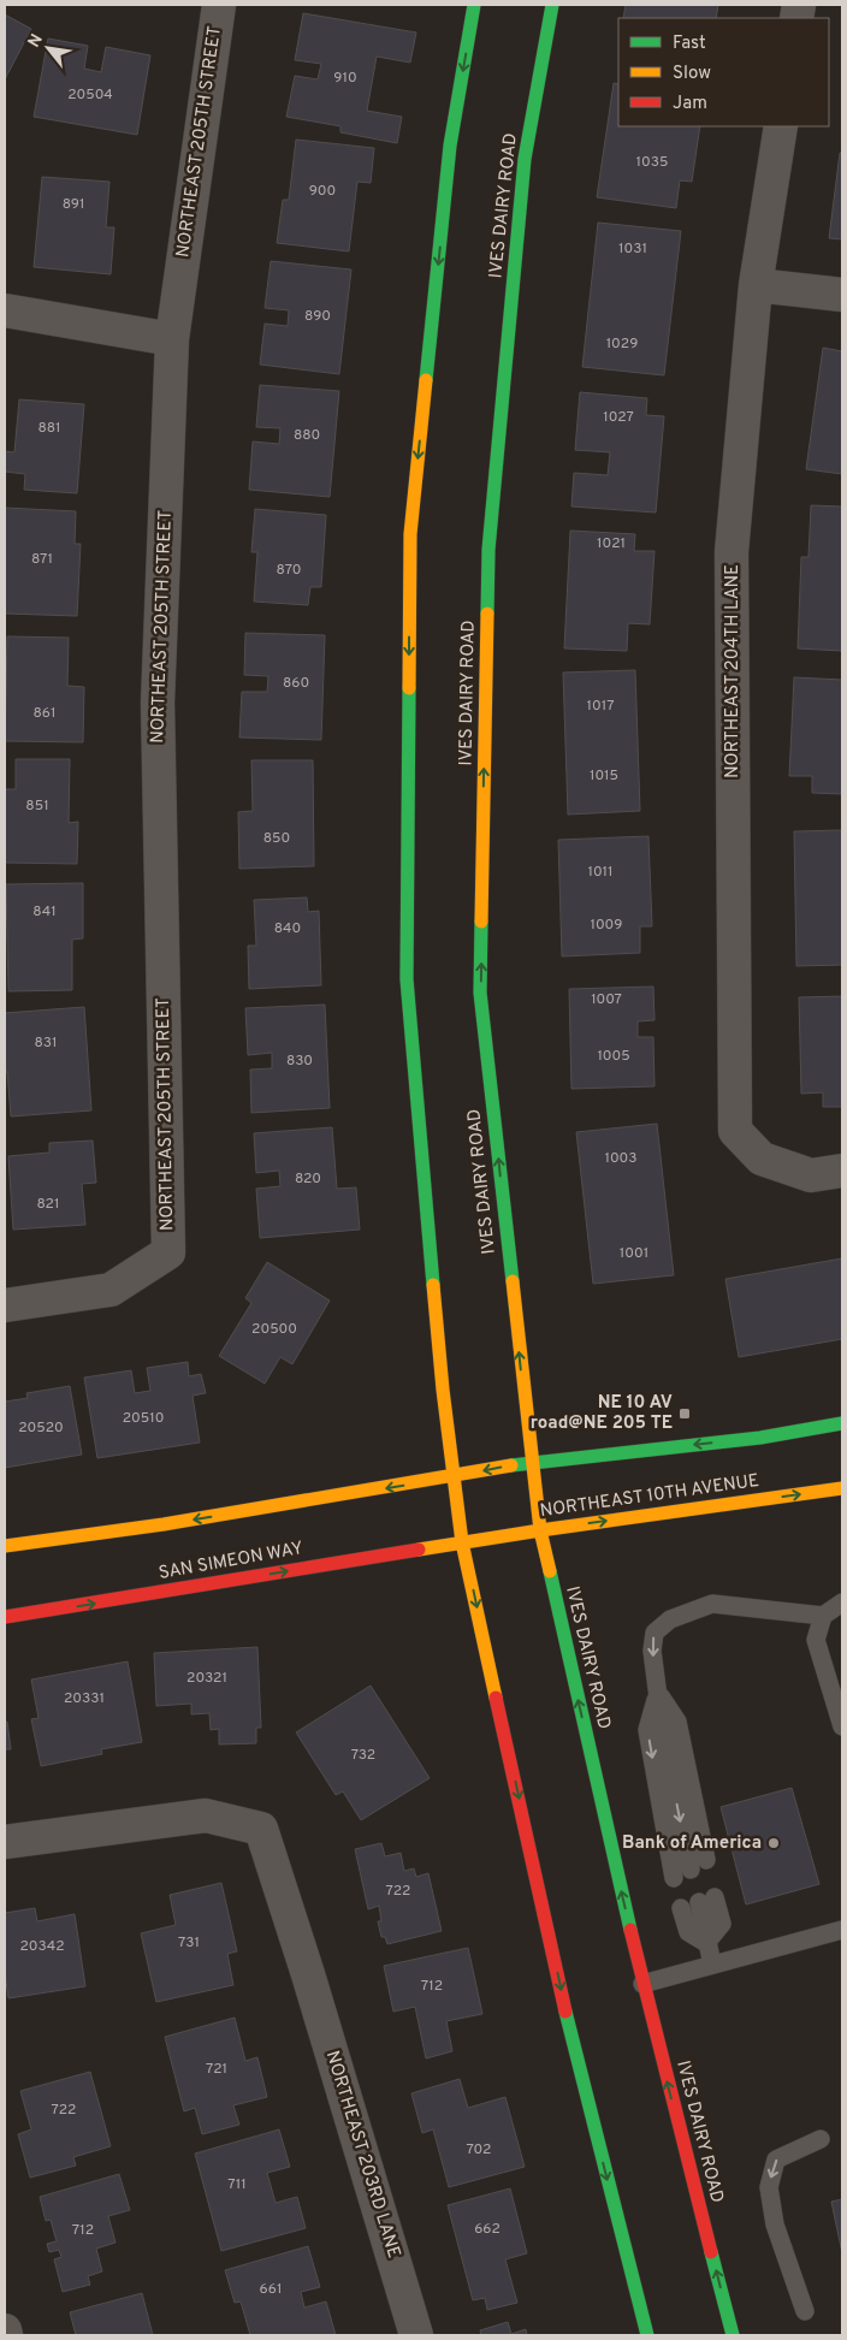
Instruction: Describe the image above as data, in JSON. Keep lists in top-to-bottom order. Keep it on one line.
{"streets":{"main road":["IVES DAIRY ROAD","NORTHEAST 10TH AVENUE","SAN SIMEON WAY"],"street":["NORTHEAST 205TH STREET","NORTHEAST 204TH LANE","NORTHEAST 203RD LANE"]},"crossings":[["IVES DAIRY ROAD","NORTHEAST 10TH AVENUE"],["NORTHEAST 10TH AVENUE","SAN SIMEON WAY"]],"places":{"transit":["NE 10 AV road@NE 205 TE"],"other":["Bank of America"]},"house_numbers":["910","20504","1035","900","891","1031","890","1029","1027","881","880","1021","871","870","860","1017","861","1015","851","850","1011","841","1009","840","1007","831","1005","830","1003","820","821","1001","20500","20510","20520","20321","20331","732","722","731","20342","712","721","722","702","711","662","712","661"],"legend":["Fast","Slow","Jam"],"north":"top left"}
